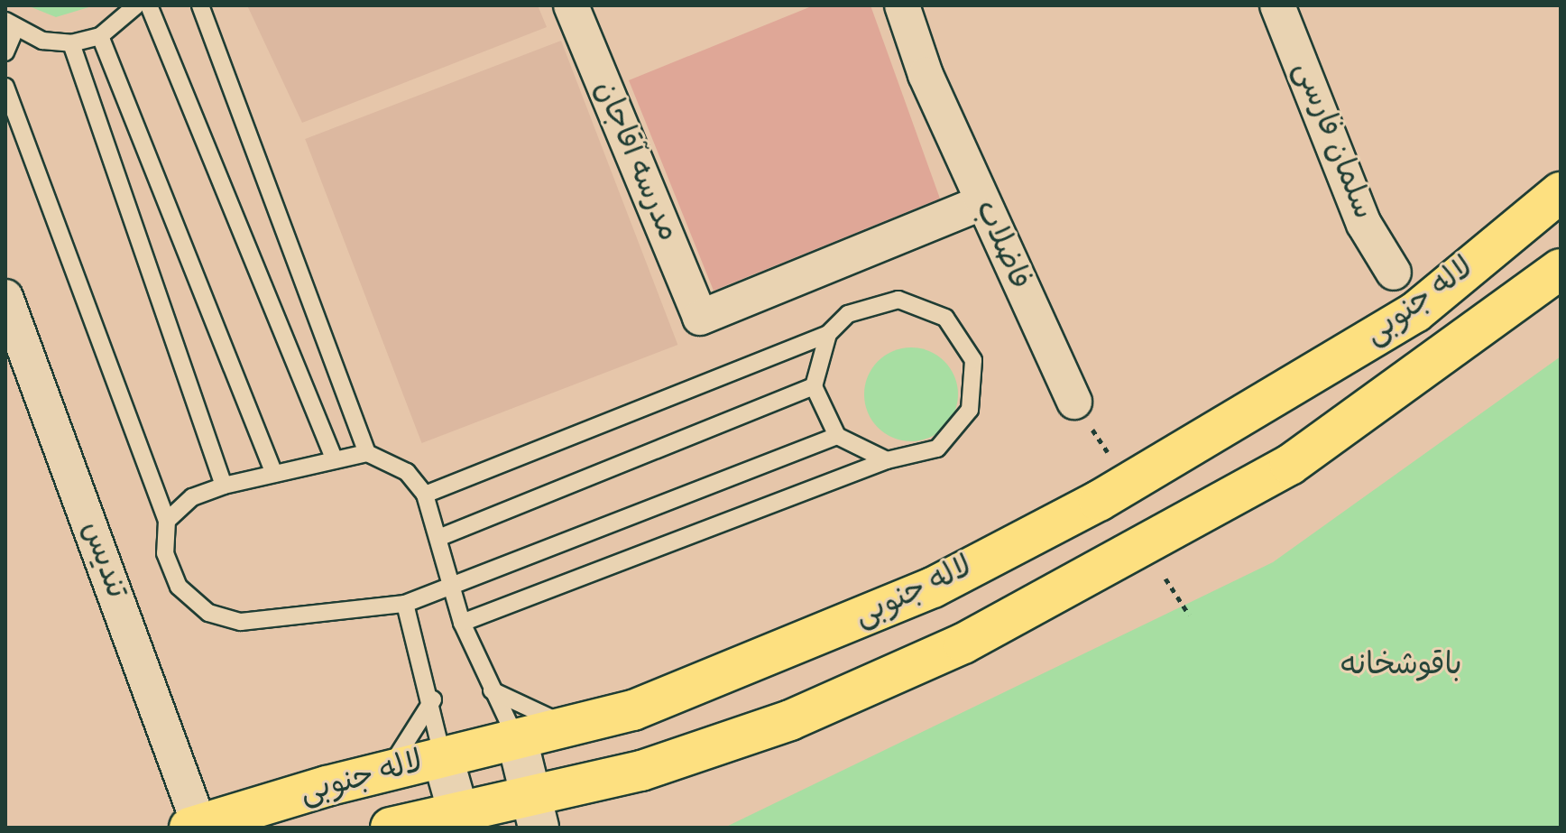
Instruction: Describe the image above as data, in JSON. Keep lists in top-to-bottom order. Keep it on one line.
{"streets":{"main road":["لاله جنوبی"],"street":["سلمان فارسی","مدرسه آقاجان","فاضلاب","تندیس"]},"crossings":[["مدرسه آقاجان","فاضلاب"],["لاله جنوبی","تندیس"]],"parks":["باقوشخانه"]}
